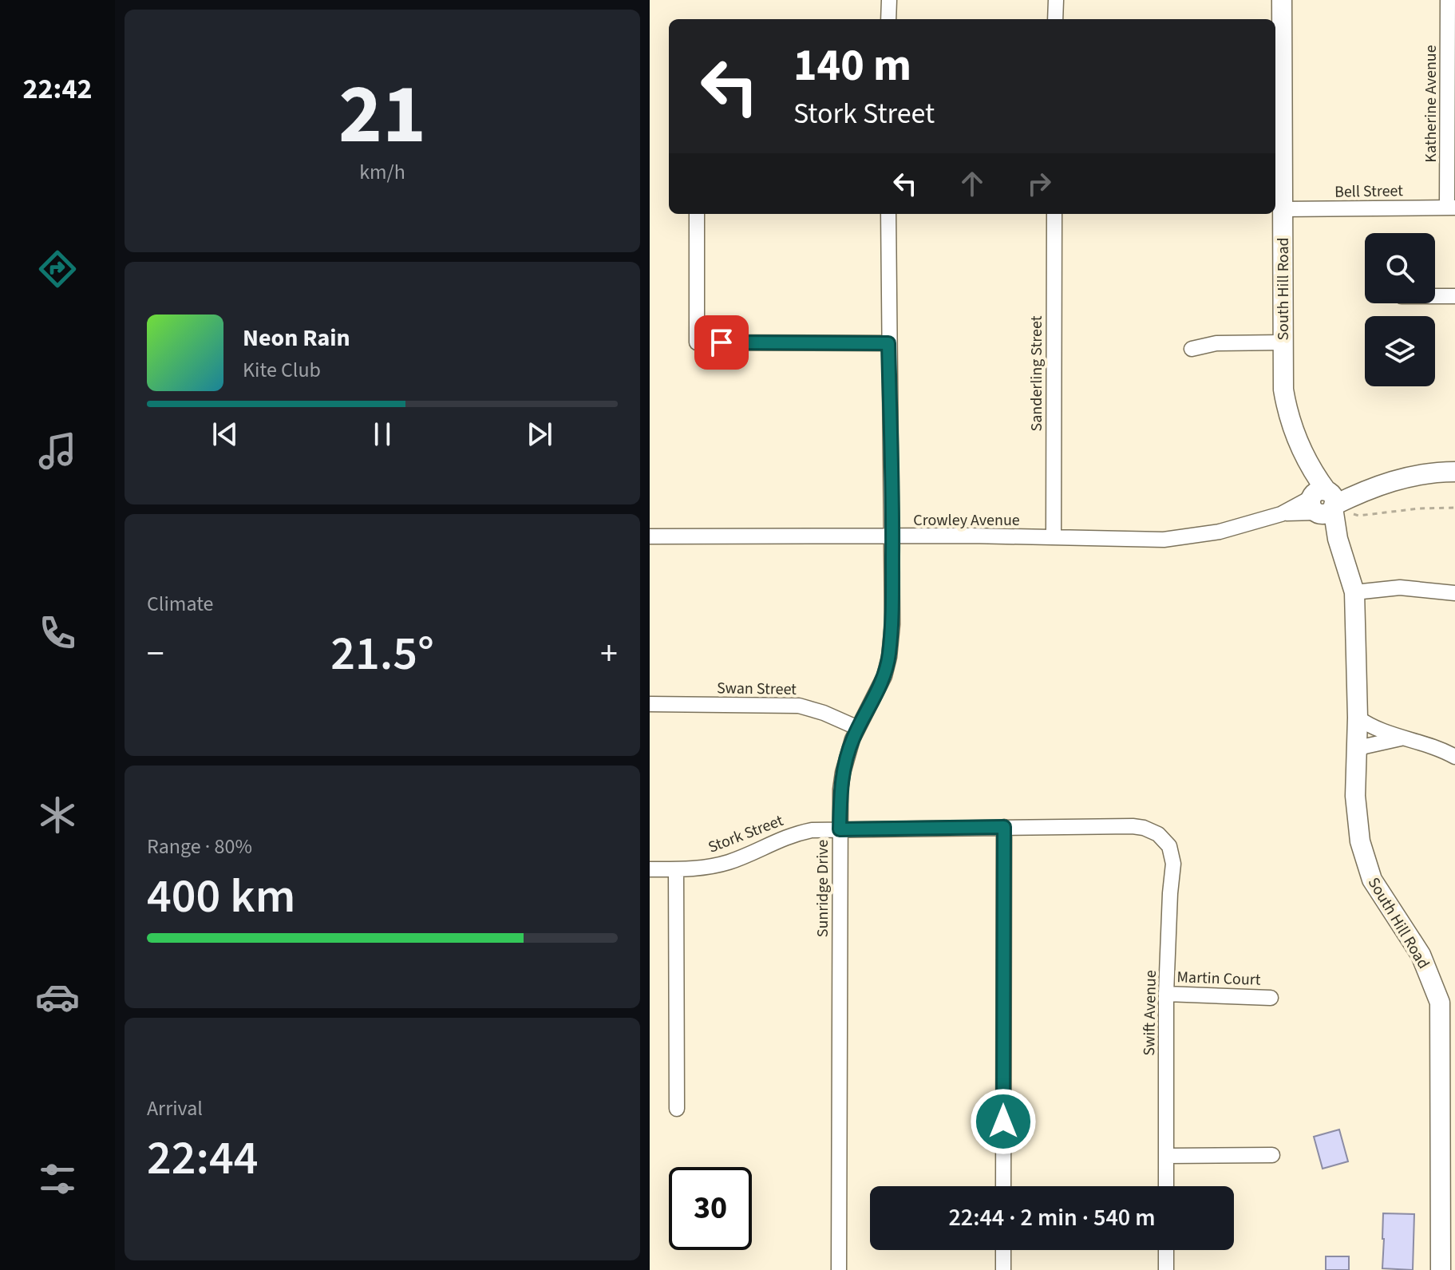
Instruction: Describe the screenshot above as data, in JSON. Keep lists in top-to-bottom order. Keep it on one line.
{"streets":{"street":["Katherine Avenue","Bell Street","South Hill Road","Sanderling Street","Crowley Avenue","Swan Street","Stork Street","Sunridge Drive","Martin Court","Swift Avenue"]},"crossings":[["Katherine Avenue","Bell Street"],["Bell Street","South Hill Road"],["South Hill Road","Crowley Avenue"],["Sanderling Street","Crowley Avenue"],["Crowley Avenue","Sunridge Drive"],["Swan Street","Sunridge Drive"],["Stork Street","Sunridge Drive"],["Stork Street","Swift Avenue"],["Martin Court","Swift Avenue"]],"page":{"tabs":"22:42","tile":[["21","km/h"],"Climate",["Range · 80%","400 km"],["Arrival","22:44"]],"turn":["140 m","Stork Street"],"song":["Neon Rain","Kite Club"],"heat":["−","21.5°","+"],"limit":"30","trip":"22:44 · 2 min · 540 m"}}
